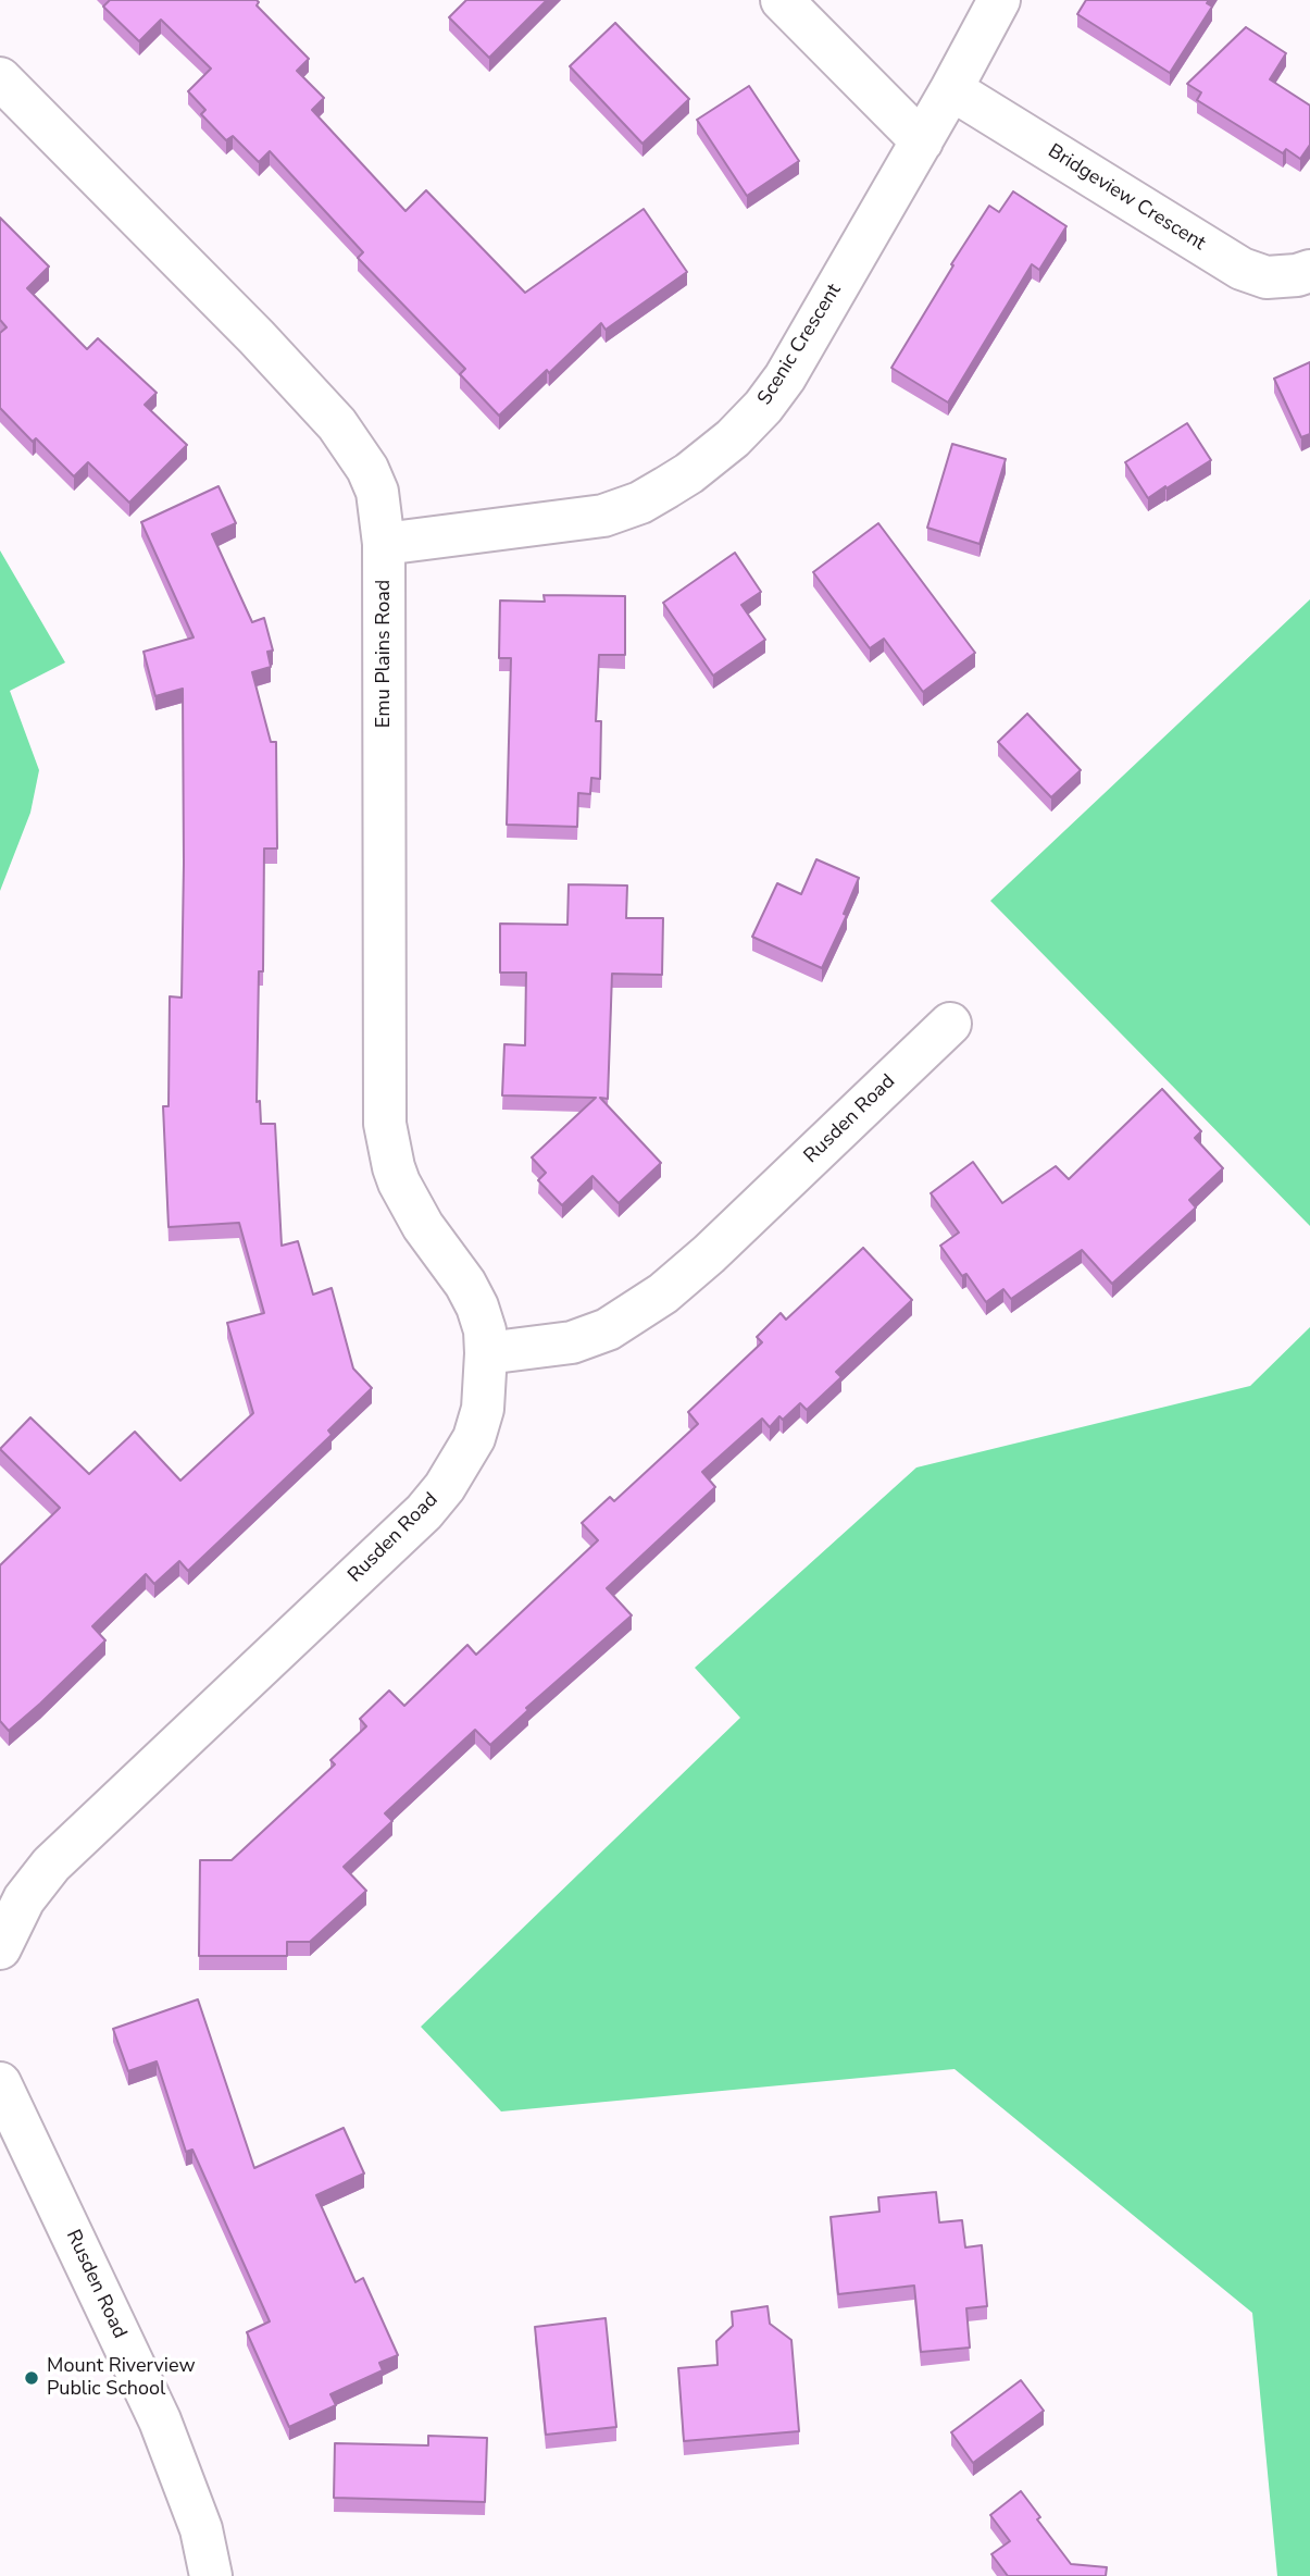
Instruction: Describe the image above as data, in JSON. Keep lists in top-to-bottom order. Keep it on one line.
{"streets":{"street":["Bridgeview Crescent","Scenic Crescent","Emu Plains Road","Rusden Road"]},"crossings":[["Bridgeview Crescent","Scenic Crescent"],["Scenic Crescent","Emu Plains Road"],["Emu Plains Road","Rusden Road"]],"places":["Mount Riverview Public School"]}
